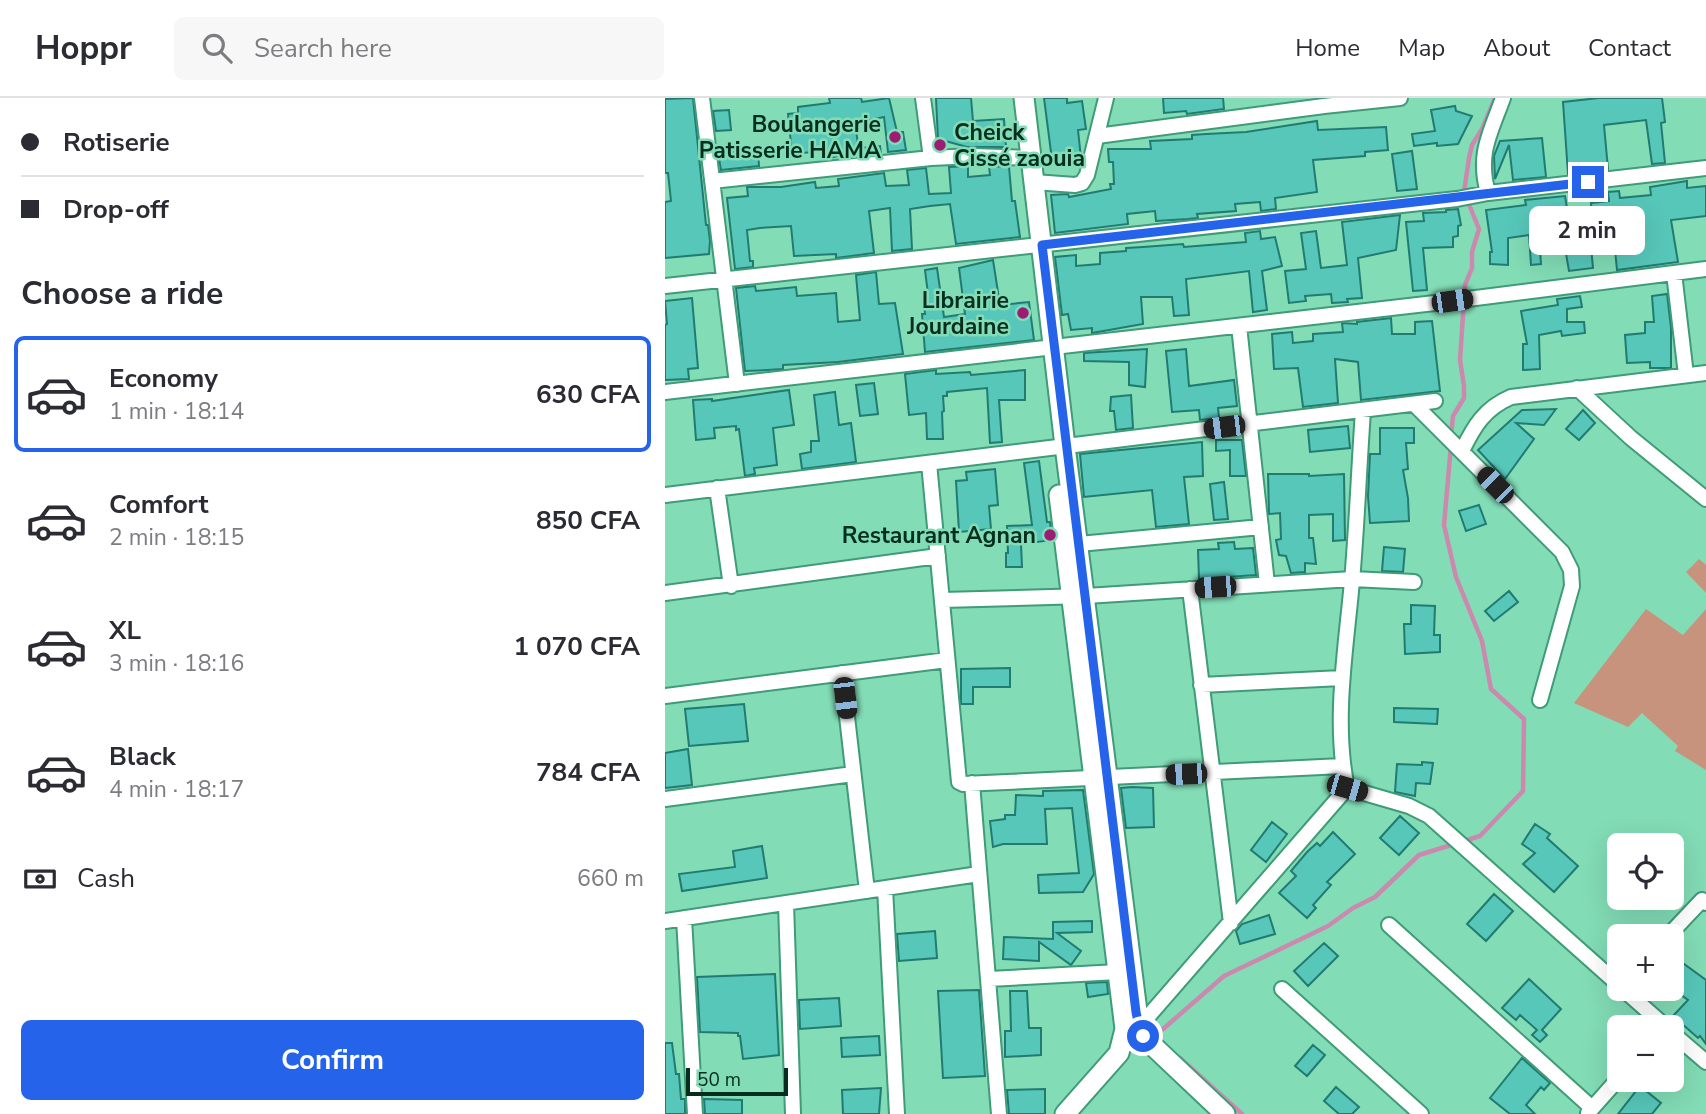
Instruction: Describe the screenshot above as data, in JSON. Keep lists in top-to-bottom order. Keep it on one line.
{"places":["Boulangerie Patisserie HAMA","Cheick Cissé zaouia","Librairie Jourdaine","Restaurant Agnan"],"scale_bar":"50 m","page":{"header":"Hoppr","search":"Search here","nav":["Home","Map","About","Contact"],"banner":["Rotiserie","Drop-off"],"bubble":"2 min","heading":"Choose a ride","list":[{"name":"Economy","note":"1 min · 18:14","value":"630 CFA"},{"name":"Comfort","note":"2 min · 18:15","value":"850 CFA"},{"name":"XL","note":"3 min · 18:16","value":"1 070 CFA"},{"name":"Black","note":"4 min · 18:17","value":"784 CFA"}],"map_buttons":["+","−"],"pay":["Cash","660 m"],"buttons":"Confirm","scale":"50 m"}}
